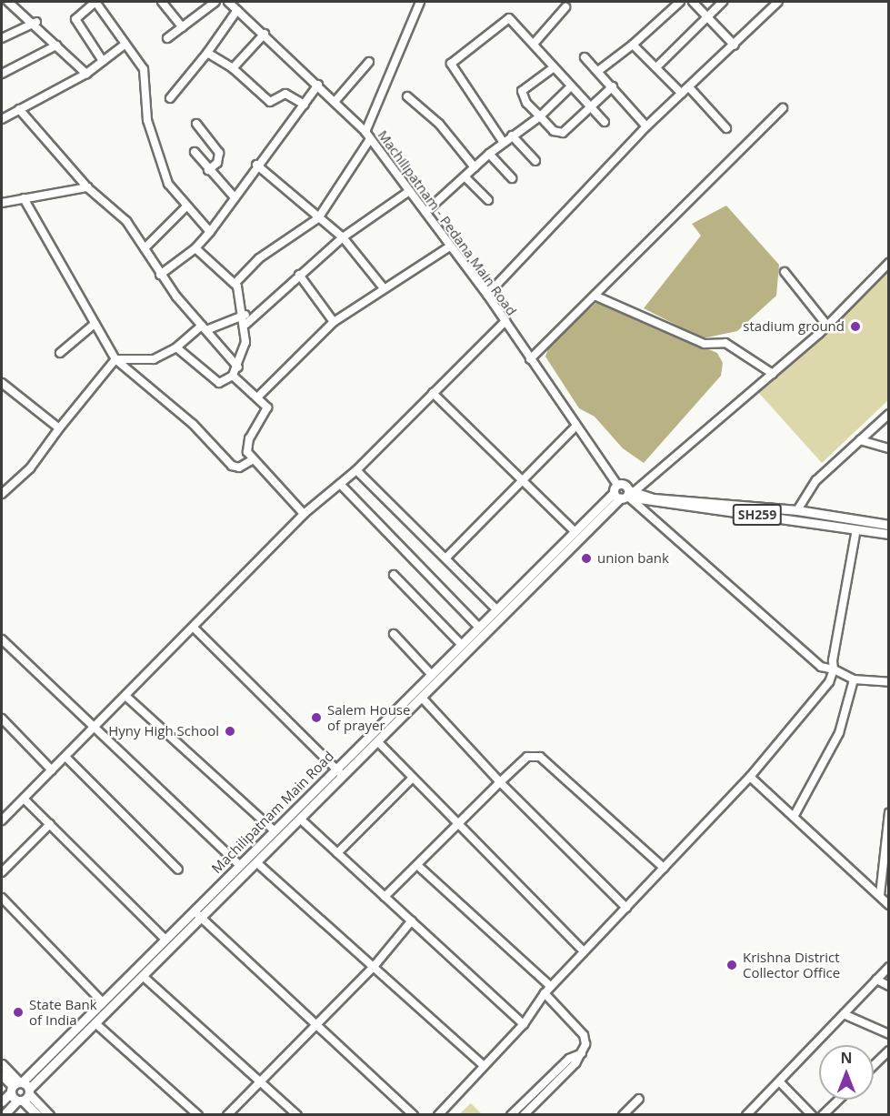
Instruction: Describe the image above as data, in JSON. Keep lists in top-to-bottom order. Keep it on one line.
{"streets":{"main road":["SH259","Machilipatnam Main Road"],"street":["Machilipatnam - Pedana Main Road"]},"crossings":[["Machilipatnam - Pedana Main Road","SH259"],["Machilipatnam - Pedana Main Road","Machilipatnam Main Road"],["SH259","Machilipatnam Main Road"]],"places":["stadium ground","union bank","Salem House of prayer","Hyny High School","Krishna District Collector Office","State Bank of India"],"north":"top"}
